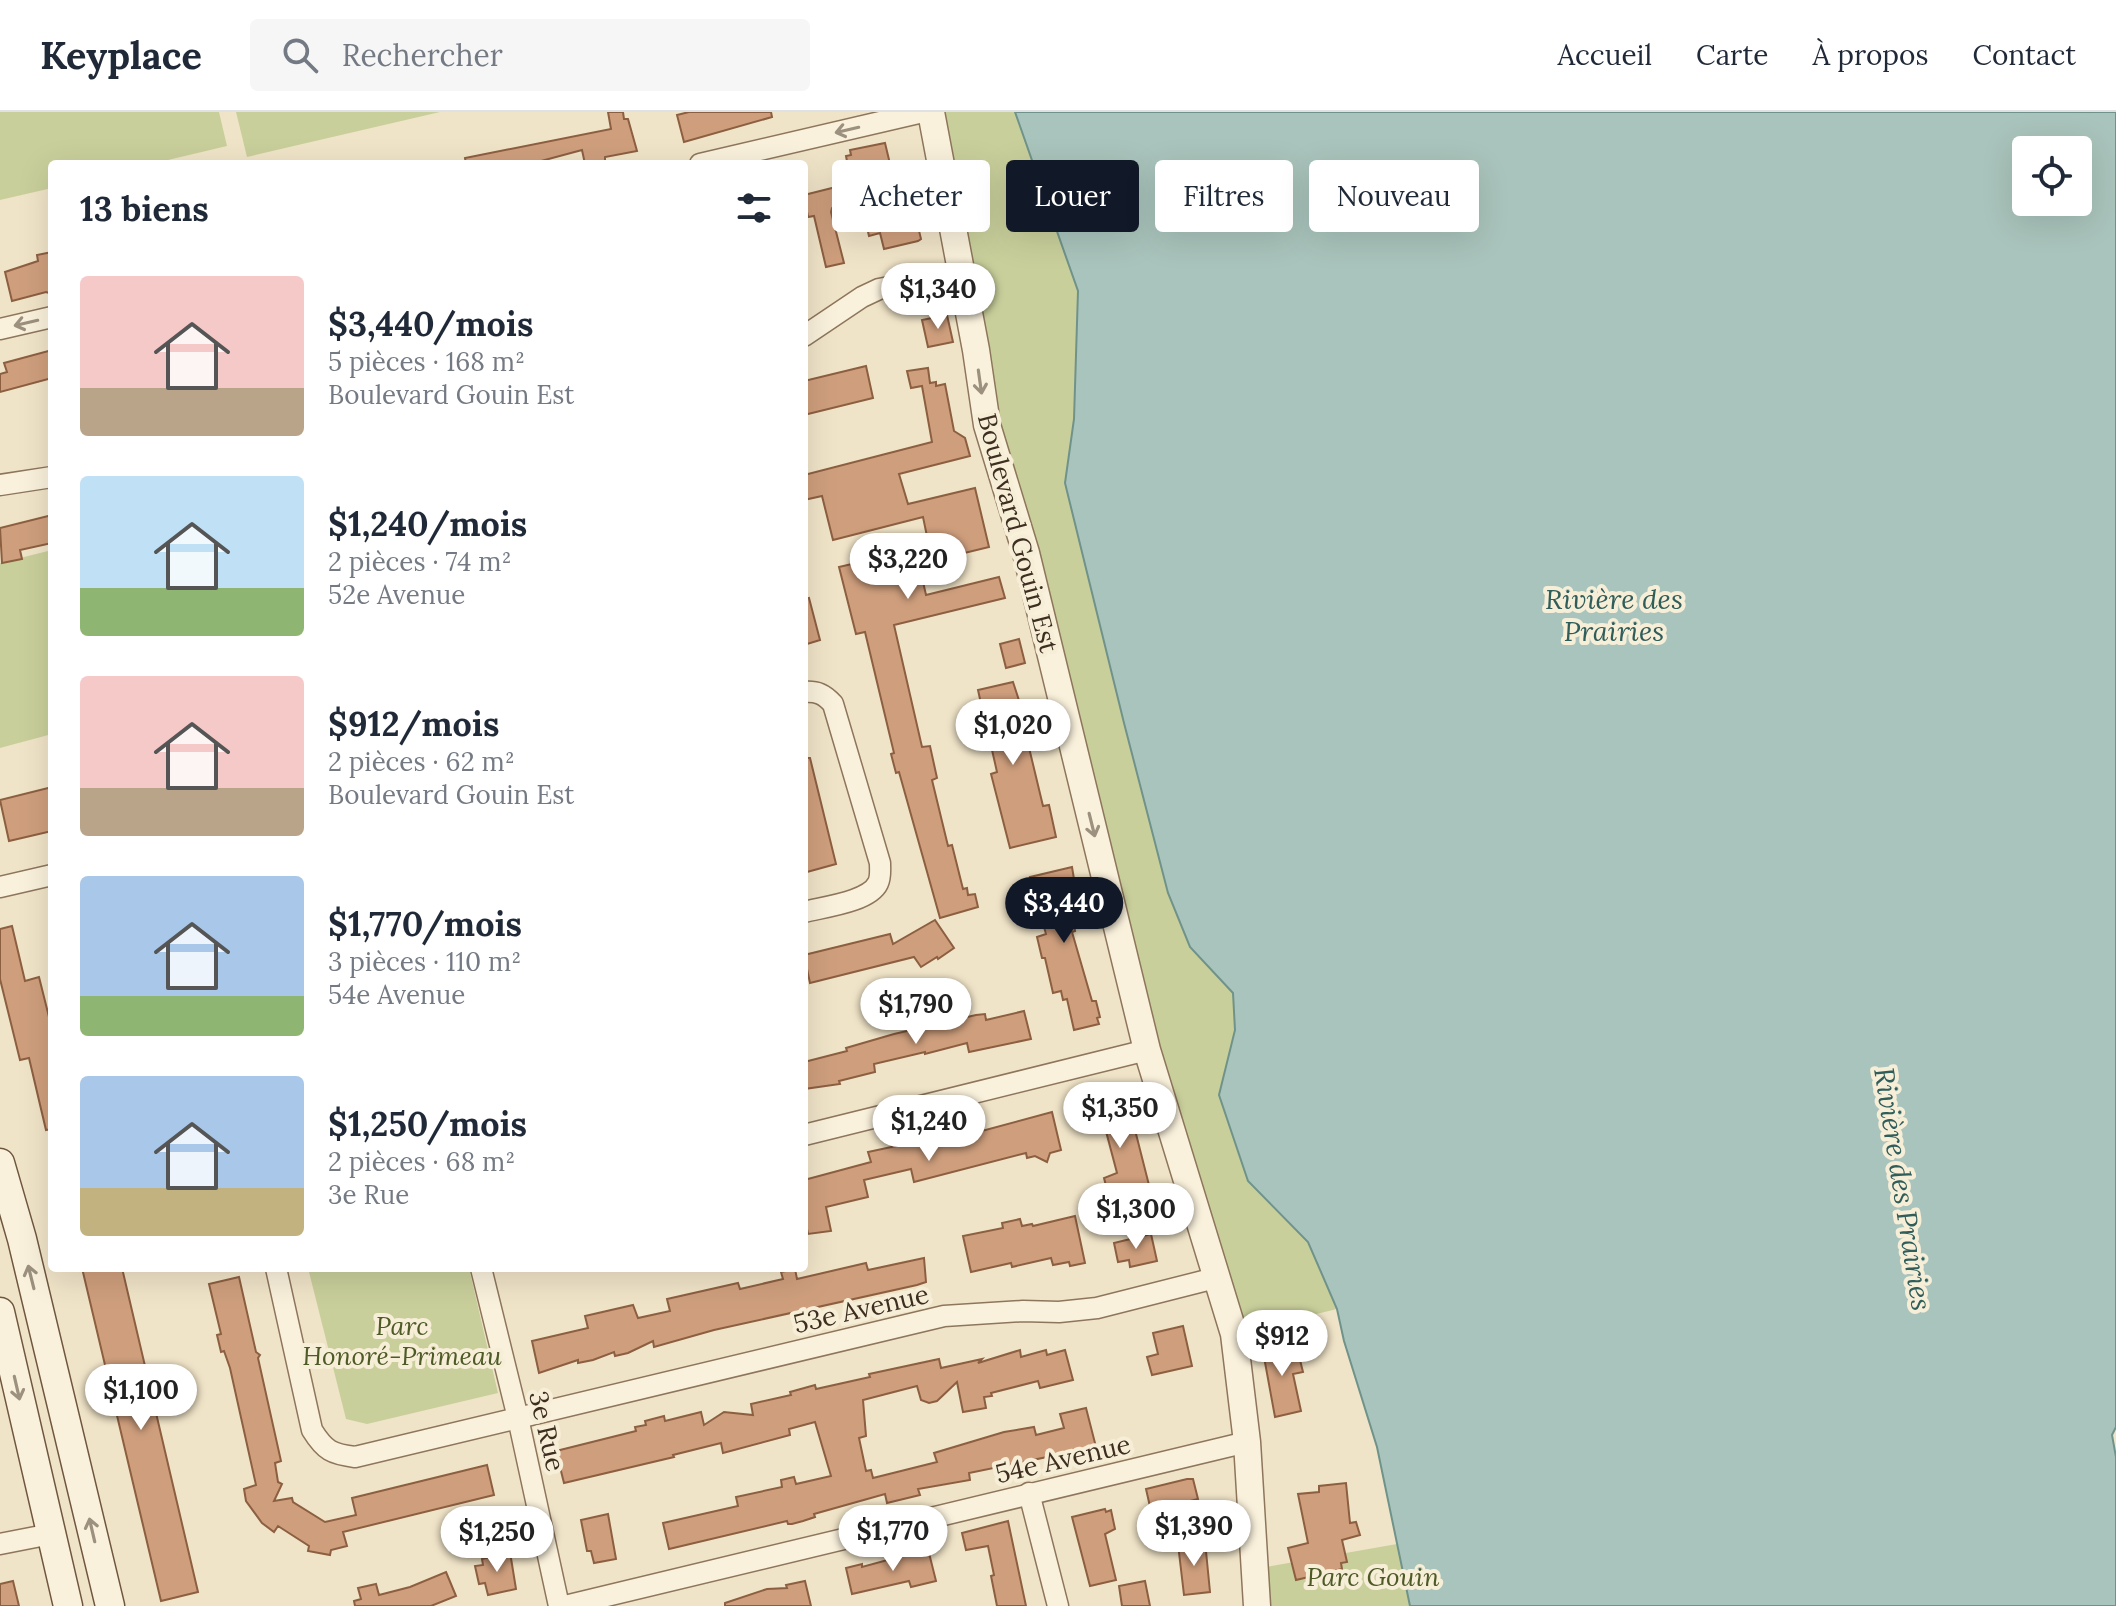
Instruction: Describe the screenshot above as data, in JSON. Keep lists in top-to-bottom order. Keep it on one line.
{"streets":{"street":["Boulevard Gouin Est","53e Avenue","3e Rue","54e Avenue"]},"crossings":[["Boulevard Gouin Est","53e Avenue"],["Boulevard Gouin Est","54e Avenue"],["53e Avenue","3e Rue"]],"one_way":["Boulevard Gouin Est"],"water":["Rivière des Prairies"],"parks":["Parc Honoré-Primeau","Parc Gouin"],"page":{"header":"Keyplace","search":"Rechercher","nav":["Accueil","Carte","À propos","Contact"],"chip":["Acheter","Louer","Filtres","Nouveau"],"heading":"13 biens","list":[{"name":"$3,440/mois","note":"5 pièces · 168 m² · Boulevard Gouin Est"},{"name":"$1,240/mois","note":"2 pièces · 74 m² · 52e Avenue"},{"name":"$912/mois","note":"2 pièces · 62 m² · Boulevard Gouin Est"},{"name":"$1,770/mois","note":"3 pièces · 110 m² · 54e Avenue"},{"name":"$1,250/mois","note":"2 pièces · 68 m² · 3e Rue"}],"price":["$1,340","$3,220","$1,020","$3,440","$1,790","$1,350","$1,240","$1,300","$912","$1,100","$1,390","$1,770","$1,250"]}}
